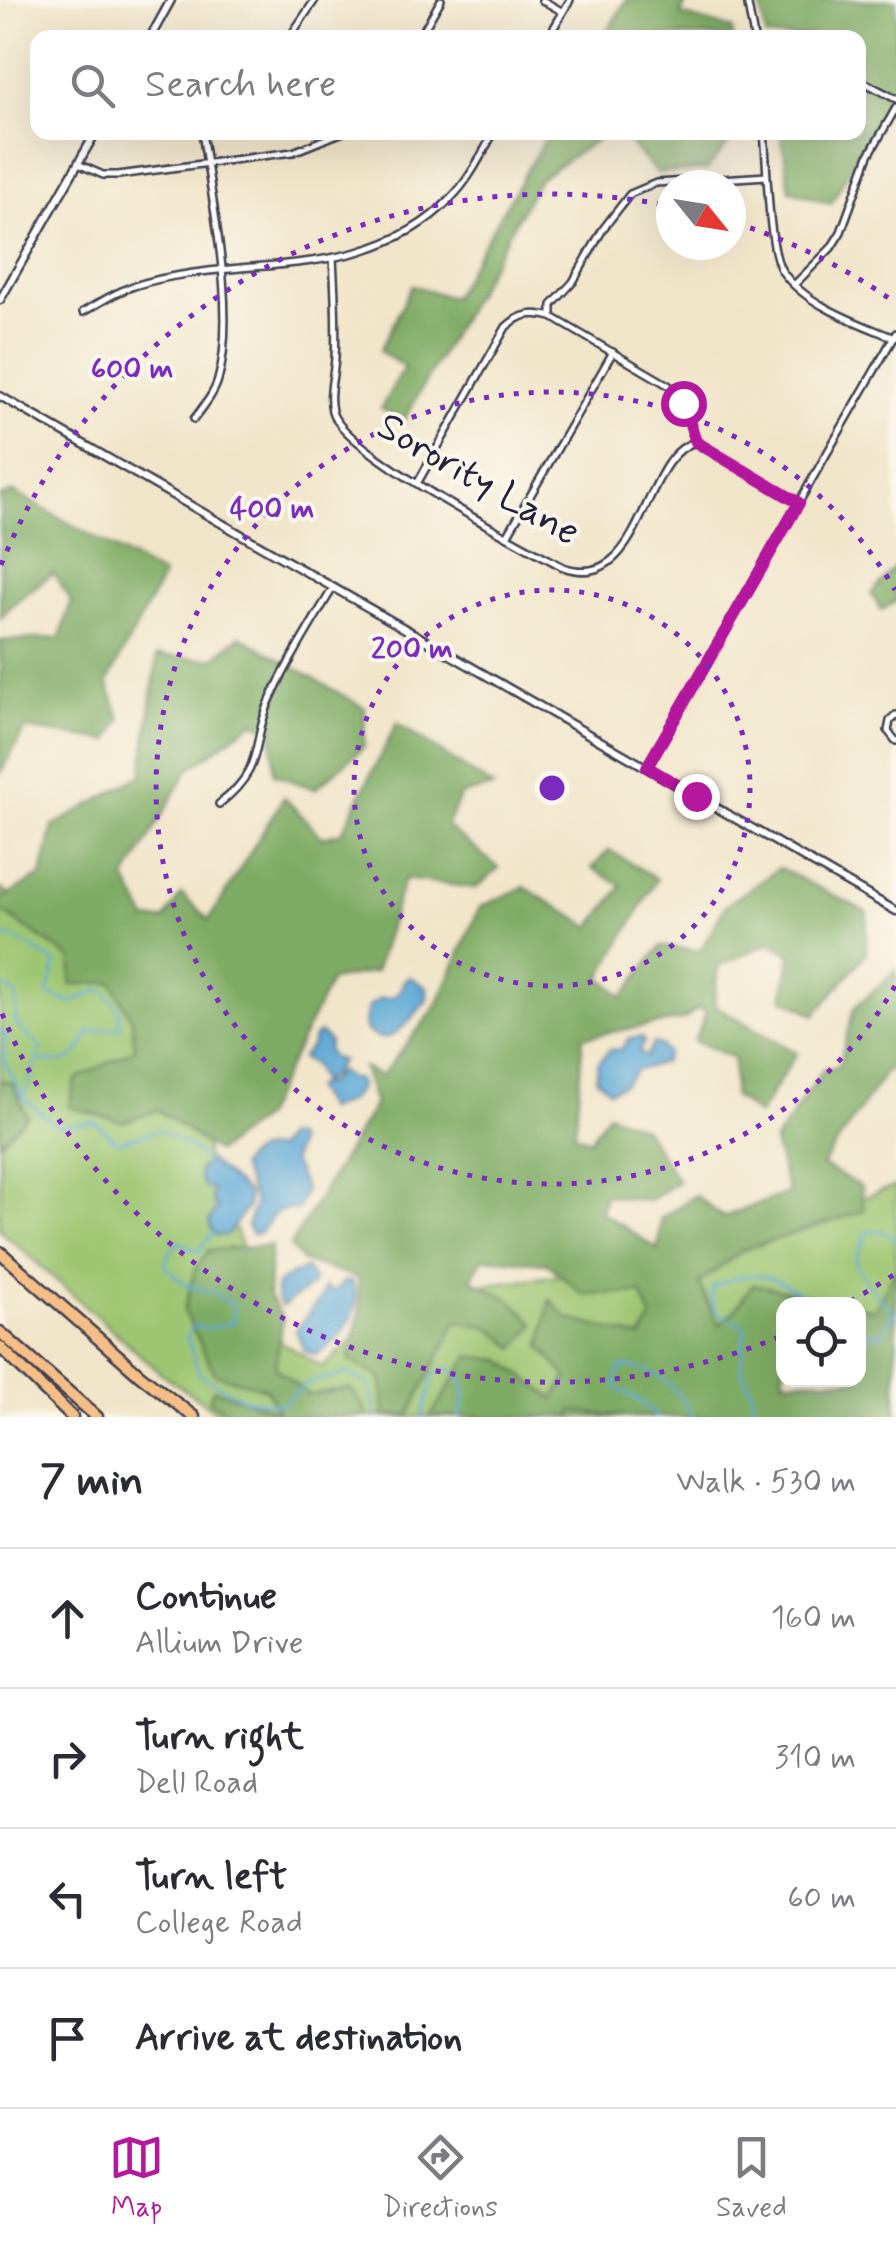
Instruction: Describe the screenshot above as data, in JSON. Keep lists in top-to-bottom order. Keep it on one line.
{"streets":{"street":["Sorority Lane"]},"north":"bottom right","page":{"search":"Search here","heading":["7 min","Walk · 530 m"],"list":[["Continue","Allium Drive","160 m"],["Turn right","Dell Road","310 m"],["Turn left","College Road","60 m"],"Arrive at destination"],"nav":["Map","Directions","Saved"]},"rings":["600 m","400 m","200 m"]}
